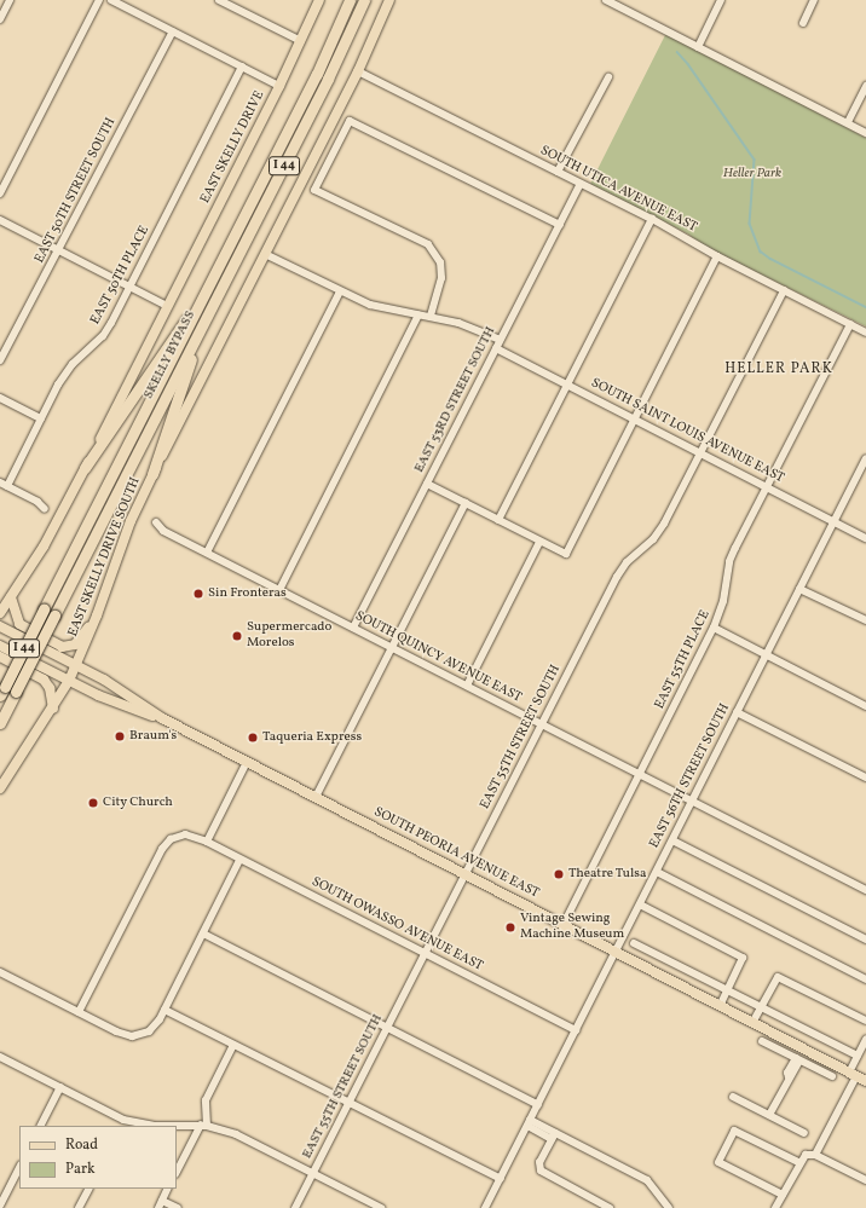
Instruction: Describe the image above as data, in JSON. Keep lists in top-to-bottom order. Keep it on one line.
{"streets":{"highway":["I 44","SKELLY BYPASS"],"main road":["EAST SKELLY DRIVE","EAST SKELLY DRIVE SOUTH","SOUTH PEORIA AVENUE EAST"],"street":["SOUTH UTICA AVENUE EAST","EAST 50TH STREET SOUTH","EAST 50TH PLACE","EAST 53RD STREET SOUTH","SOUTH SAINT LOUIS AVENUE EAST","SOUTH QUINCY AVENUE EAST","EAST 55TH PLACE","EAST 55TH STREET SOUTH","EAST 56TH STREET SOUTH","SOUTH OWASSO AVENUE EAST"]},"crossings":[["SOUTH UTICA AVENUE EAST","EAST 53RD STREET SOUTH"],["SOUTH UTICA AVENUE EAST","EAST 55TH PLACE"],["SOUTH UTICA AVENUE EAST","EAST 55TH STREET SOUTH"],["EAST 53RD STREET SOUTH","SOUTH SAINT LOUIS AVENUE EAST"],["EAST 53RD STREET SOUTH","SOUTH QUINCY AVENUE EAST"],["SOUTH SAINT LOUIS AVENUE EAST","EAST 55TH PLACE"],["SOUTH SAINT LOUIS AVENUE EAST","EAST 55TH STREET SOUTH"],["SOUTH SAINT LOUIS AVENUE EAST","EAST 56TH STREET SOUTH"],["EAST SKELLY DRIVE SOUTH","SOUTH PEORIA AVENUE EAST"],["SOUTH QUINCY AVENUE EAST","EAST 55TH PLACE"],["SOUTH QUINCY AVENUE EAST","EAST 55TH STREET SOUTH"],["SOUTH QUINCY AVENUE EAST","EAST 56TH STREET SOUTH"],["EAST 55TH PLACE","SOUTH PEORIA AVENUE EAST"],["EAST 55TH STREET SOUTH","SOUTH PEORIA AVENUE EAST"],["EAST 55TH STREET SOUTH","SOUTH OWASSO AVENUE EAST"],["EAST 56TH STREET SOUTH","SOUTH PEORIA AVENUE EAST"],["EAST 56TH STREET SOUTH","SOUTH OWASSO AVENUE EAST"]],"districts":["HELLER PARK"],"parks":["Heller Park"],"places":["Sin Fronteras","Supermercado Morelos","Braum's","Taqueria Express","City Church","Theatre Tulsa","Vintage Sewing Machine Museum"],"legend":["Road","Park"]}
